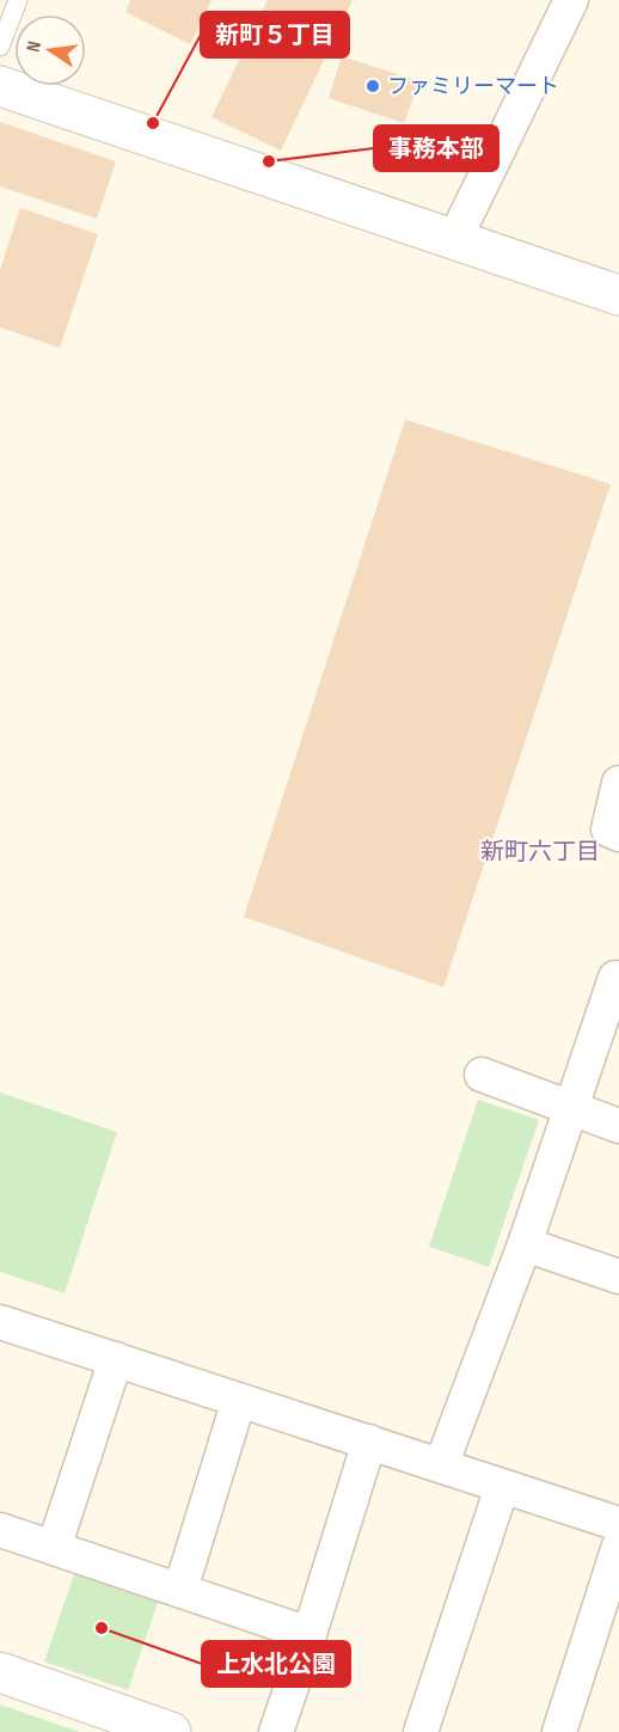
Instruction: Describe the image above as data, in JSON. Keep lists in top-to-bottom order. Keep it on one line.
{"districts":["新町六丁目"],"places":["ファミリーマート","新町５丁目","事務本部","上水北公園"],"north":"left"}
